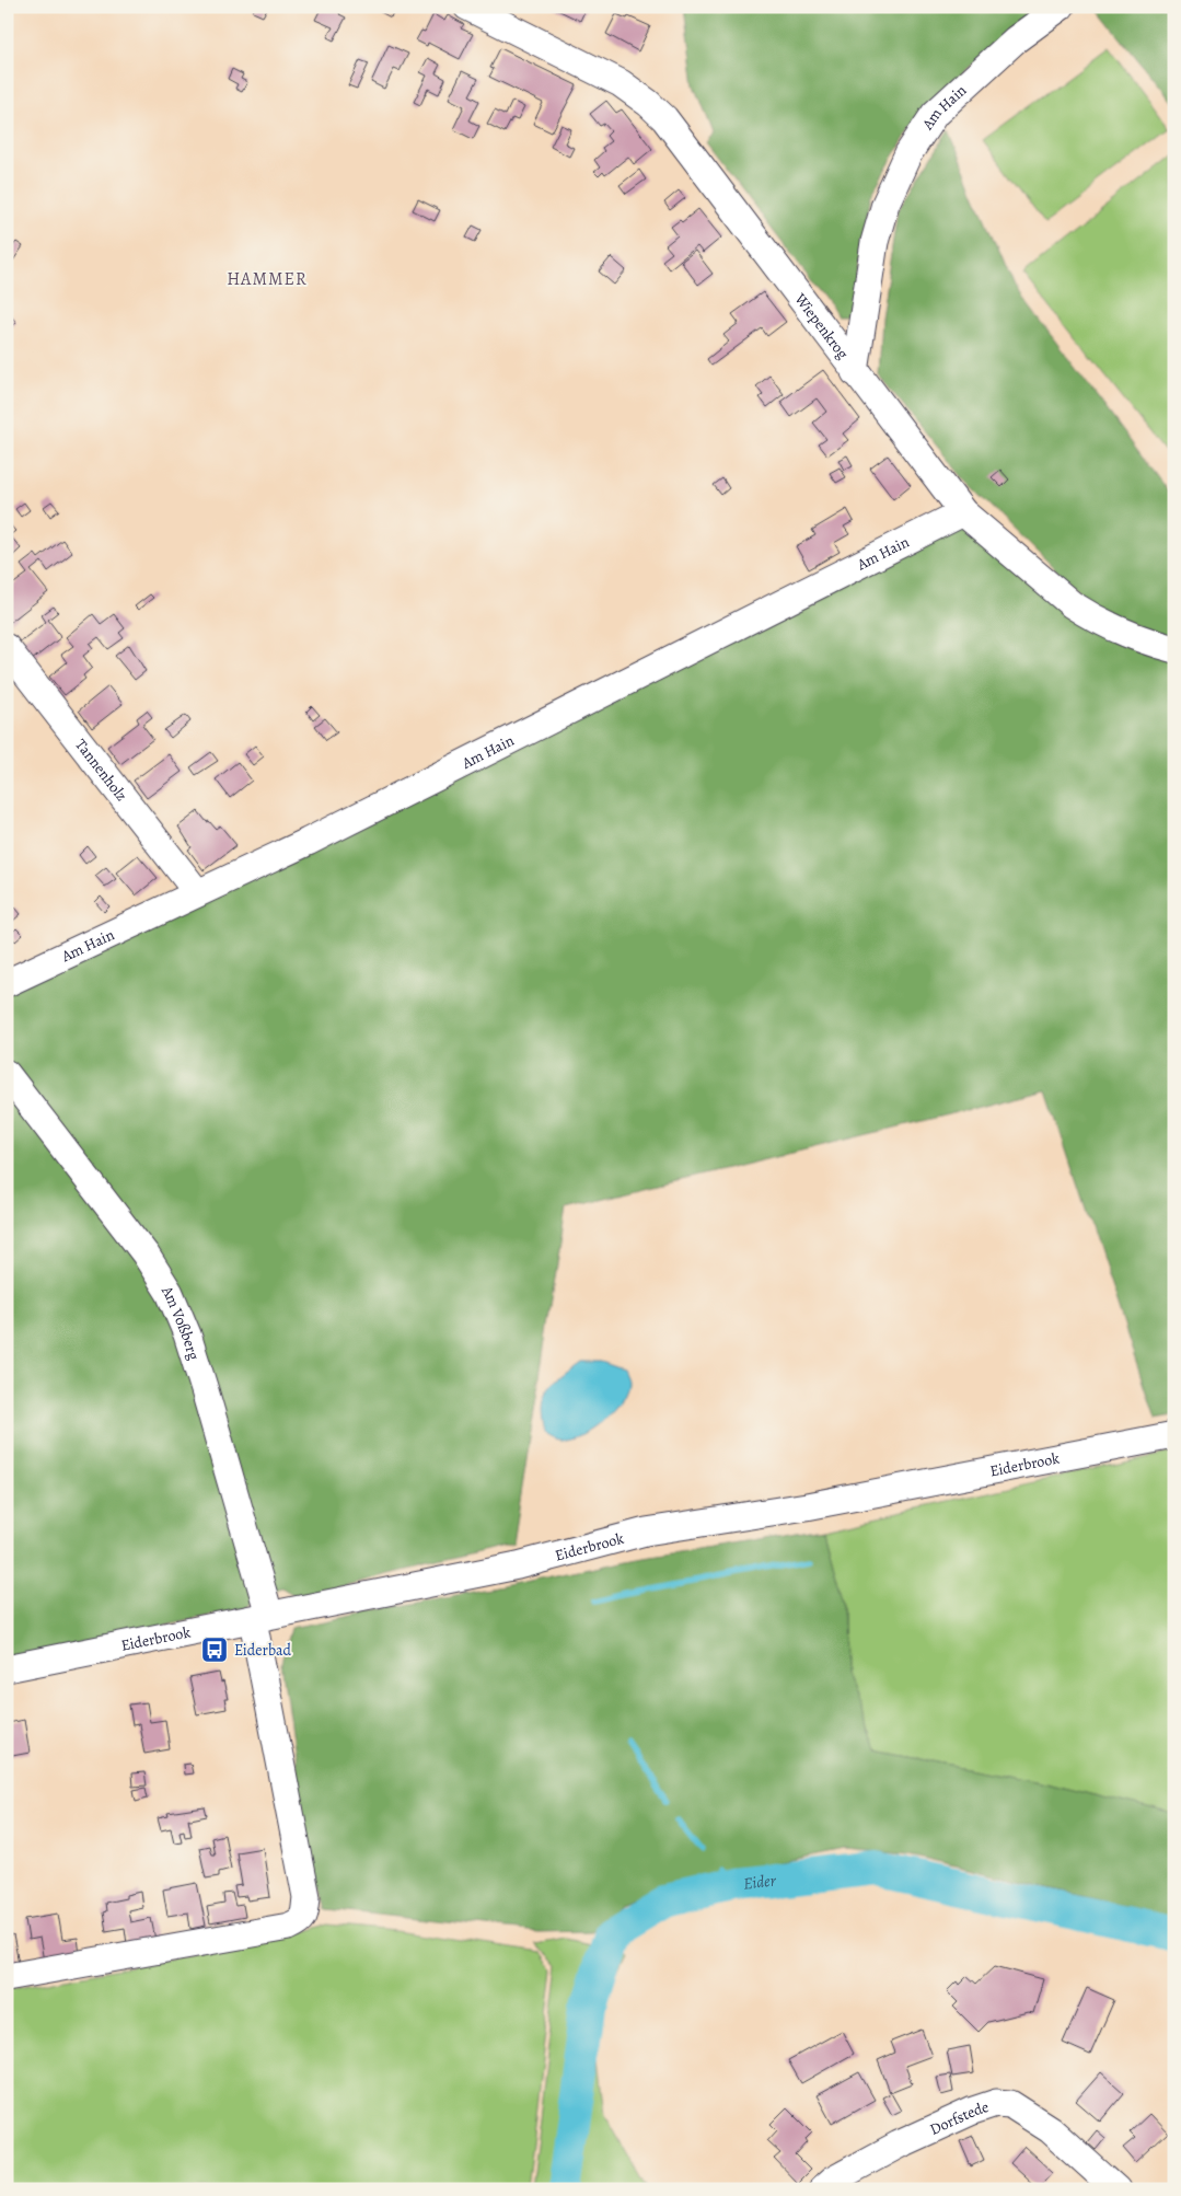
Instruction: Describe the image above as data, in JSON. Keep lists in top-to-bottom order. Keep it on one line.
{"streets":{"street":["Am Hain","Wiepenkrog","Tannenholz","Am Voßberg","Eiderbrook","Dorfstede"]},"crossings":[["Am Hain","Wiepenkrog"],["Am Hain","Tannenholz"],["Am Voßberg","Eiderbrook"]],"districts":["HAMMER"],"water":["Eider"],"places":{"bus stop":["Eiderbad"]}}
